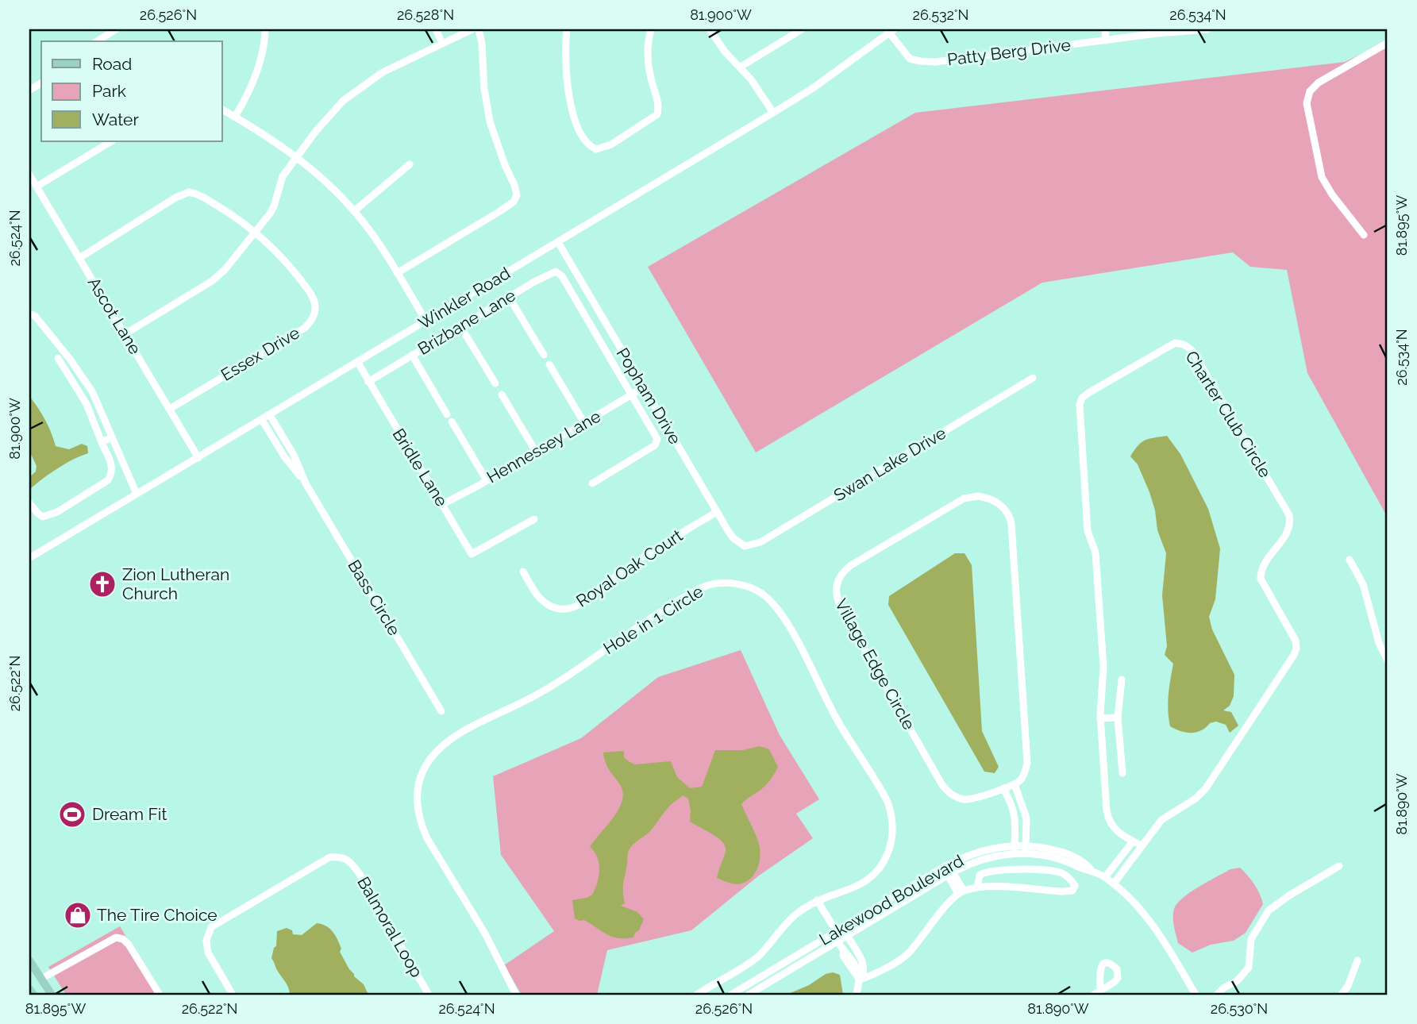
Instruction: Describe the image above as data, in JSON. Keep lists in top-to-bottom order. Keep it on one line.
{"streets":{"street":["Patty Berg Drive","Winkler Road","Ascot Lane","Brizbane Lane","Essex Drive","Popham Drive","Charter Club Circle","Hennessey Lane","Swan Lake Drive","Bridle Lane","Royal Oak Court","Bass Circle","Hole in 1 Circle","Village Edge Circle","Lakewood Boulevard","Balmoral Loop"]},"crossings":[["Patty Berg Drive","Winkler Road"],["Winkler Road","Ascot Lane"],["Winkler Road","Popham Drive"],["Winkler Road","Bridle Lane"],["Winkler Road","Bass Circle"],["Ascot Lane","Essex Drive"],["Brizbane Lane","Hennessey Lane"],["Brizbane Lane","Bridle Lane"],["Popham Drive","Hennessey Lane"],["Popham Drive","Swan Lake Drive"],["Popham Drive","Royal Oak Court"],["Charter Club Circle","Lakewood Boulevard"],["Hennessey Lane","Bridle Lane"]],"places":{"church":["Zion Lutheran Church"],"sports":["Dream Fit"],"shop":["The Tire Choice"]},"legend":["Road","Park","Water"],"coordinates":["26.526°N","26.528°N","81.900°W","26.532°N","26.534°N","81.895°W","26.524°N","26.522°N","81.890°W","26.530°N"]}
